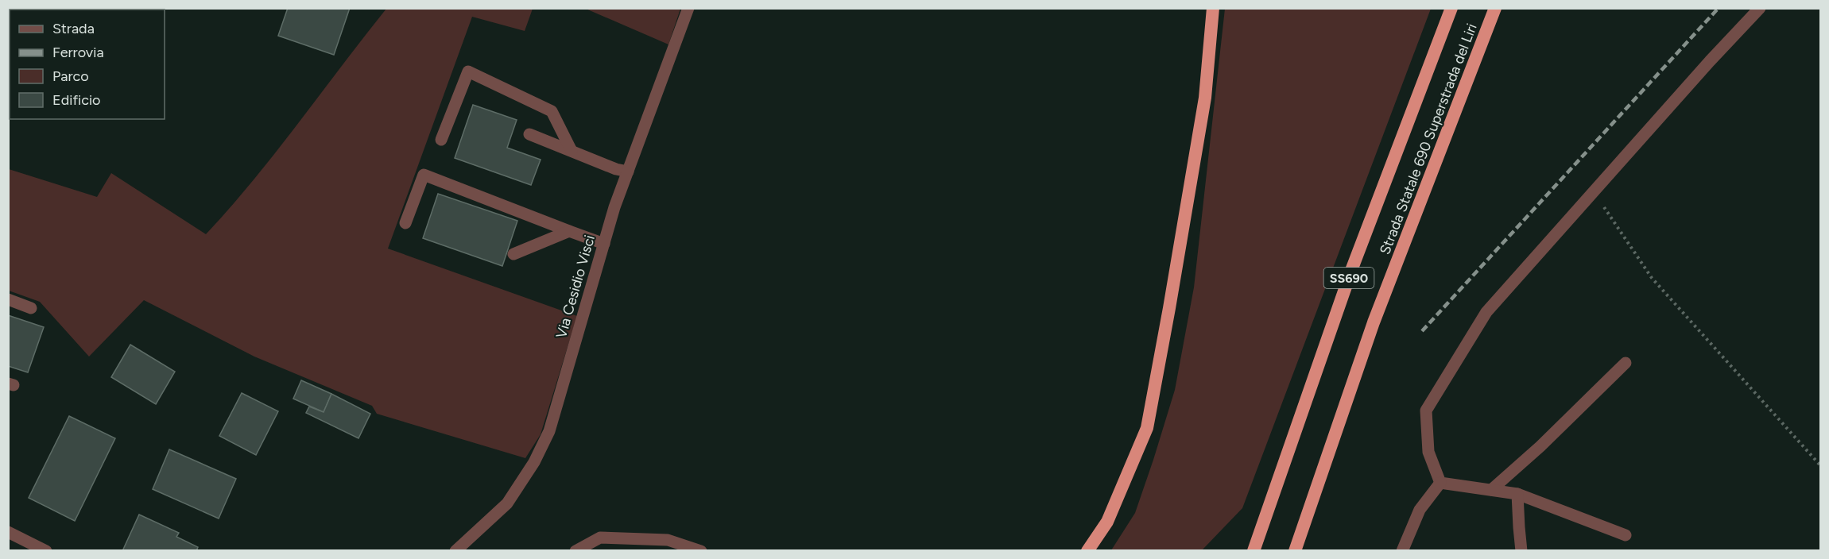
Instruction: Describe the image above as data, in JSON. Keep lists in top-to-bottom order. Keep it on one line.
{"streets":{"highway":["Strada Statale 690 Superstrada del Liri","SS690"],"street":["Via Cesidio Visci"]},"legend":["Strada","Ferrovia","Parco","Edificio"]}
